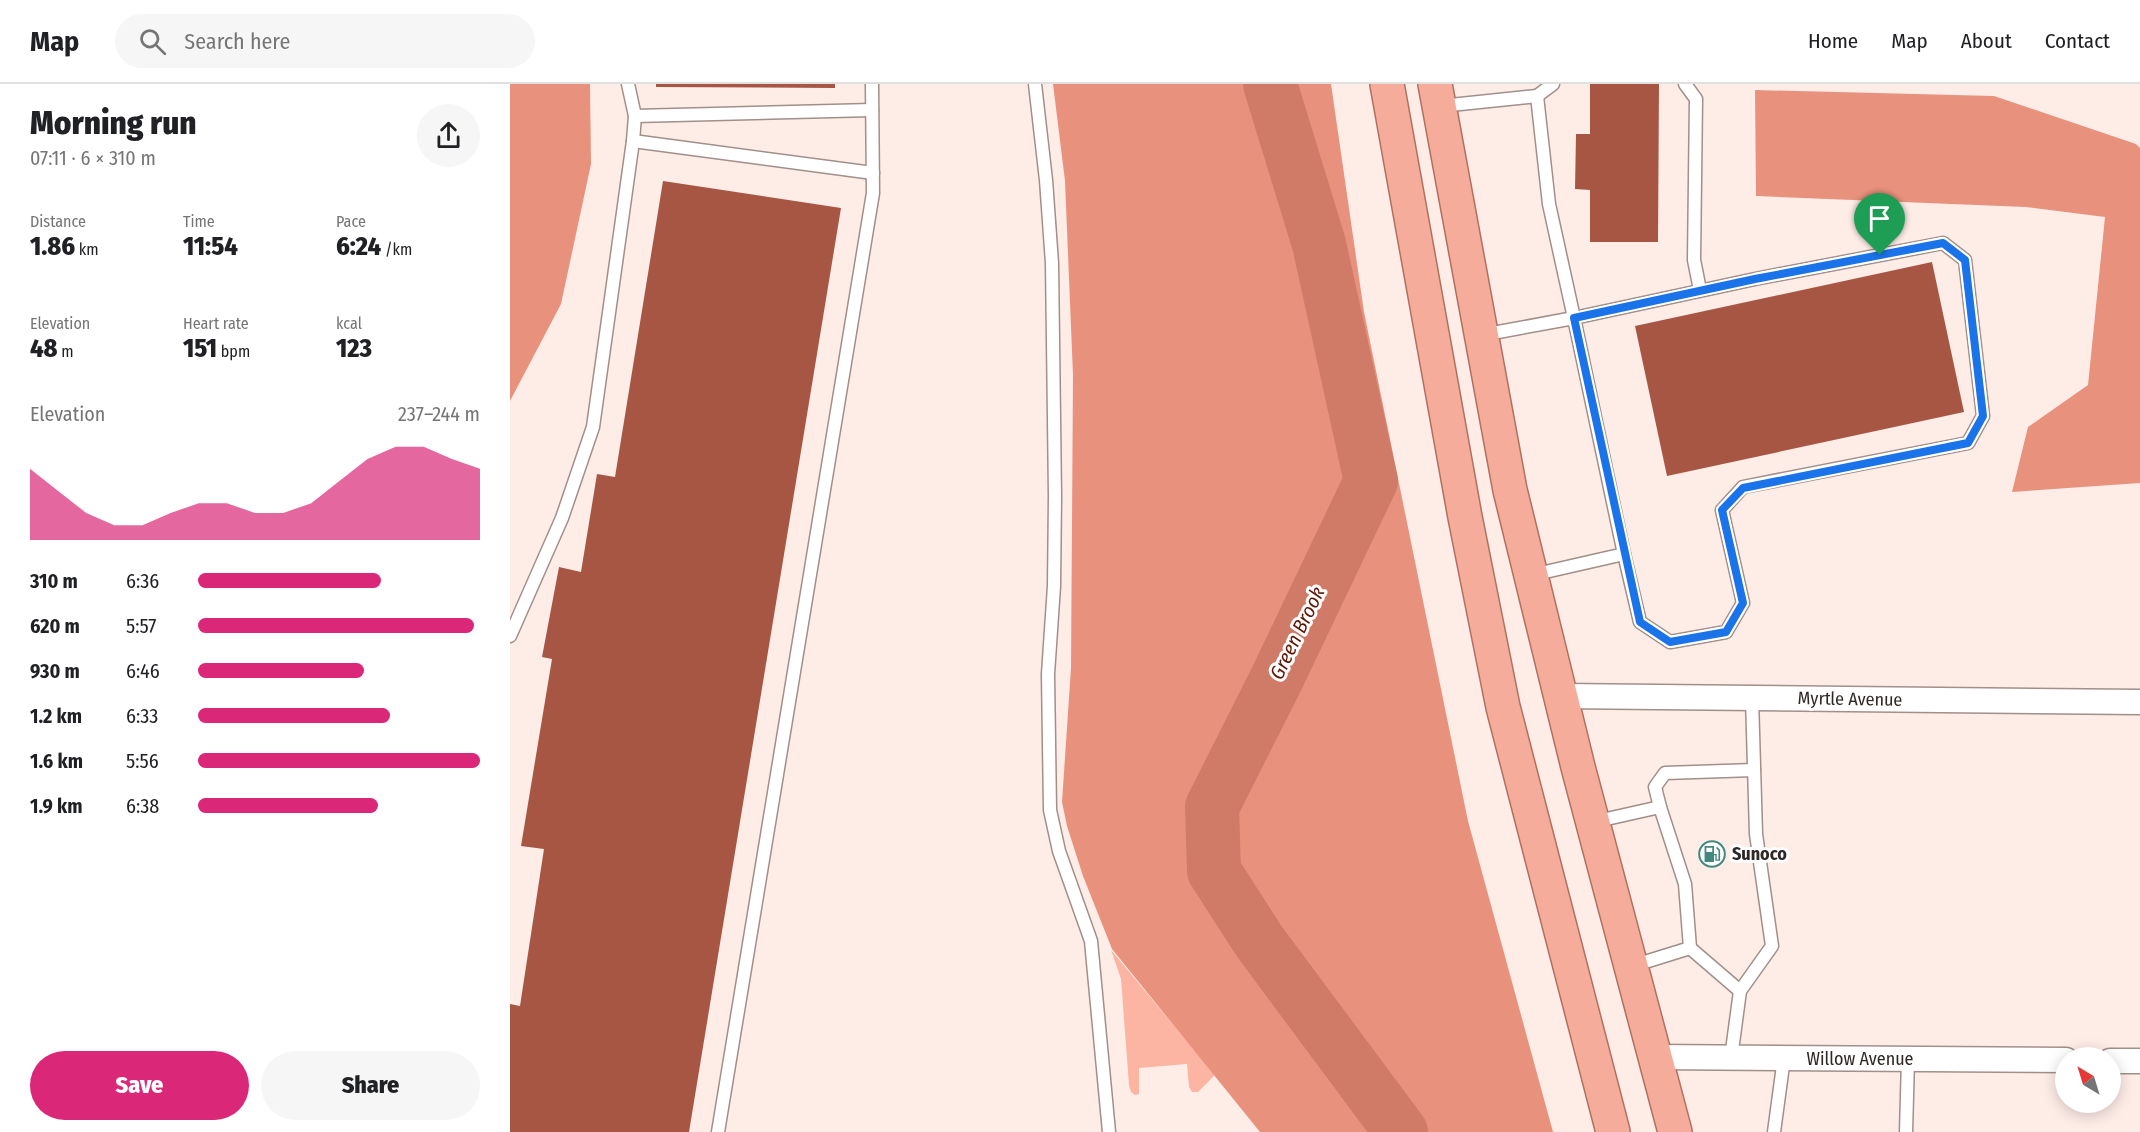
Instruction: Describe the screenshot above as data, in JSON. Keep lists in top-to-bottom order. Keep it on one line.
{"streets":{"street":["Myrtle Avenue","Willow Avenue"]},"water":["Green Brook"],"places":{"fuel station":["Sunoco"]},"north":"top left","page":{"header":"Map","search":"Search here","nav":["Home","Map","About","Contact"],"heading":["Morning run","07:11 · 6 × 310 m"],"stats":[["Distance","1.86 km"],["Time","11:54"],["Pace","6:24 /km"],["Elevation","48 m"],["Heart rate","151 bpm"],["kcal","123"]],"chart":["Elevation","237–244 m"],"list":[{"name":"310 m","note":"6:36"},{"name":"620 m","note":"5:57"},{"name":"930 m","note":"6:46"},{"name":"1.2 km","note":"6:33"},{"name":"1.6 km","note":"5:56"},{"name":"1.9 km","note":"6:38"}],"buttons":["Save","Share"]}}
